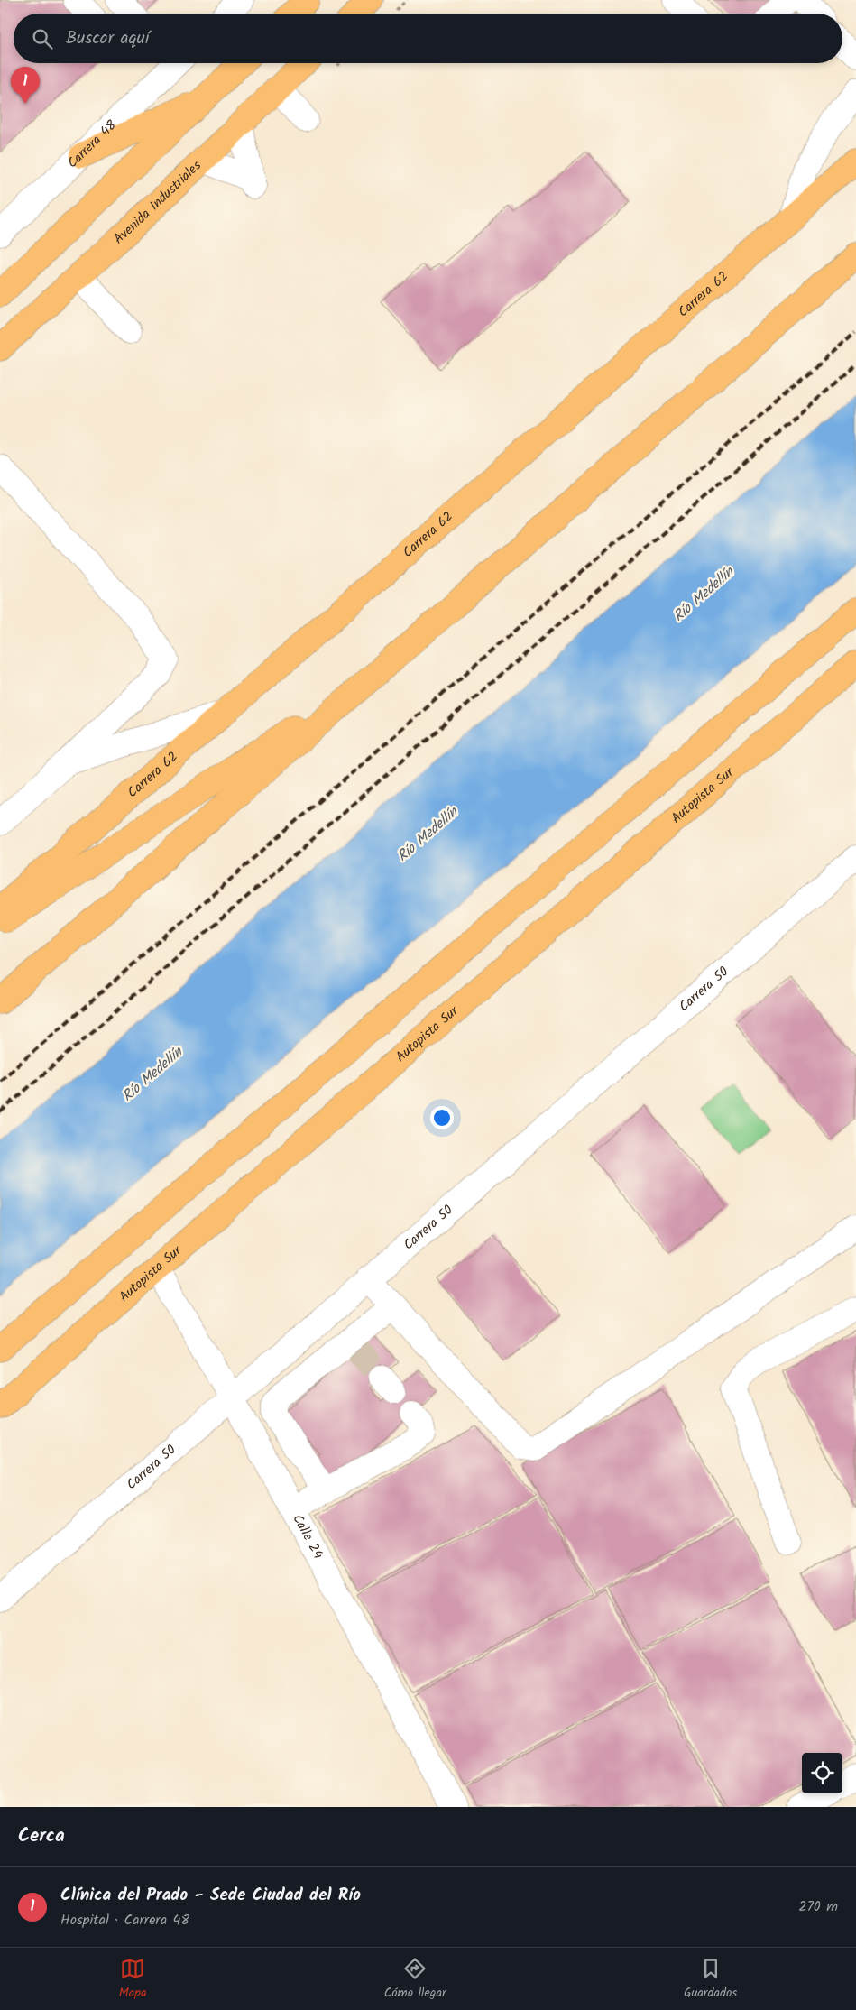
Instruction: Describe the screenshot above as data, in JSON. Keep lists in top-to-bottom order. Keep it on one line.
{"streets":{"main road":["Avenida Industriales","Carrera 62","Autopista Sur"],"street":["Carrera 48","Carrera 50","Calle 24"]},"crossings":[["Autopista Sur","Calle 24"],["Carrera 50","Calle 24"]],"water":["Río Medellín"],"page":{"search":"Buscar aquí","pins":"1","heading":"Cerca","list":[{"mark":"1","name":"Clínica del Prado - Sede Ciudad del Río","note":"Hospital · Carrera 48","value":"270 m"}],"nav":["Mapa","Cómo llegar","Guardados"]}}
